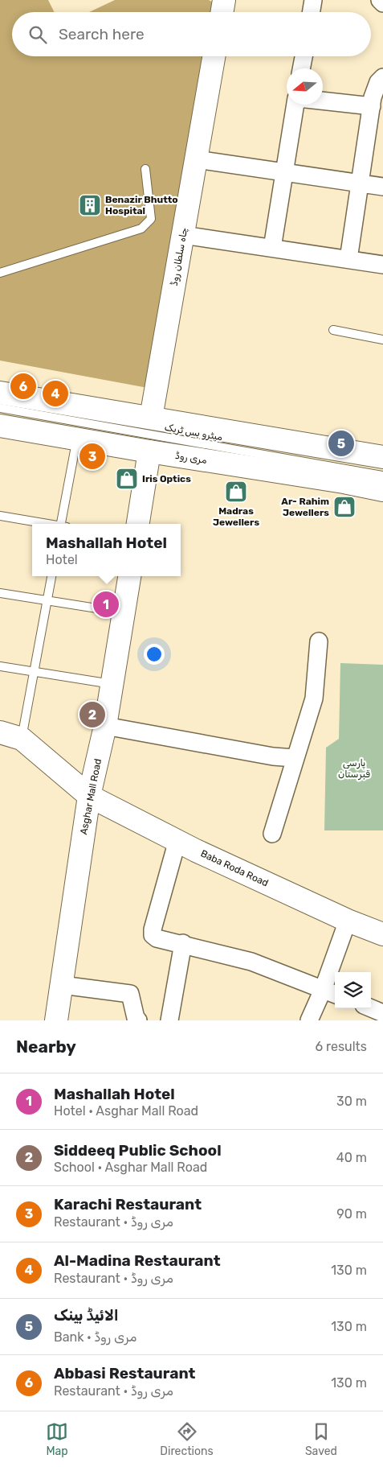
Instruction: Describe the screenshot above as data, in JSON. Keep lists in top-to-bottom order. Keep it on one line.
{"streets":{"main road":["چاہ سلطان روڈ","مری روڈ","Asghar Mall Road","Baba Roda Road"],"lane":["میٹرو بس ٹریک"]},"crossings":[["Asghar Mall Road","Baba Roda Road"]],"parks":["پارسی قبرستان"],"places":{"building":["Benazir Bhutto Hospital"],"shop":["Iris Optics","Madras Jewellers","Ar- Rahim Jewellers"]},"north":"left","page":{"search":"Search here","pins":["6","4","5","3","1","2"],"popup":["Mashallah Hotel","Hotel"],"heading":["Nearby","6 results"],"list":[{"mark":"1","name":"Mashallah Hotel","note":"Hotel · Asghar Mall Road","value":"30 m"},{"mark":"2","name":"Siddeeq Public School","note":"School · Asghar Mall Road","value":"40 m"},{"mark":"3","name":"Karachi Restaurant","note":"Restaurant · مری روڈ","value":"90 m"},{"mark":"4","name":"Al-Madina Restaurant","note":"Restaurant · مری روڈ","value":"130 m"},{"mark":"5","name":"الائیڈ بینک","note":"Bank · مری روڈ","value":"130 m"},{"mark":"6","name":"Abbasi Restaurant","note":"Restaurant · مری روڈ","value":"130 m"}],"nav":["Map","Directions","Saved"]}}
